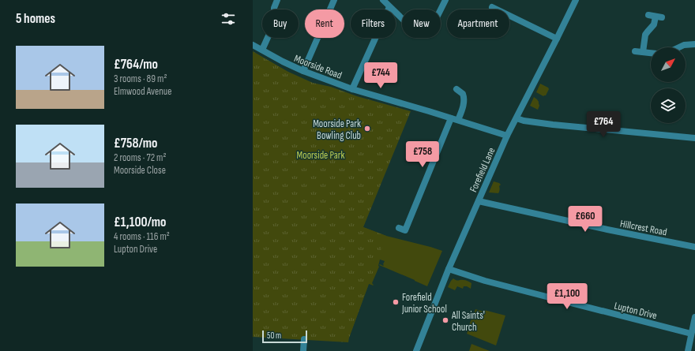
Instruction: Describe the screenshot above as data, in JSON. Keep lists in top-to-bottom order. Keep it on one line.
{"streets":{"street":["Moorside Road","Forefield Lane","Hillcrest Road","Lupton Drive"]},"crossings":[["Moorside Road","Forefield Lane"],["Forefield Lane","Hillcrest Road"],["Forefield Lane","Lupton Drive"]],"parks":["Moorside Park"],"places":["Moorside Park Bowling Club","Forefield Junior School","All Saints' Church"],"scale_bar":"50 m","north":"top right","page":{"heading":"5 homes","chip":["Buy","Rent","Filters","New","Apartment"],"list":[{"name":"£764/mo","note":"3 rooms · 89 m² · Elmwood Avenue"},{"name":"£758/mo","note":"2 rooms · 72 m² · Moorside Close"},{"name":"£1,100/mo","note":"4 rooms · 116 m² · Lupton Drive"}],"price":["£744","£764","£758","£660","£1,100"],"scale":"50 m"}}
